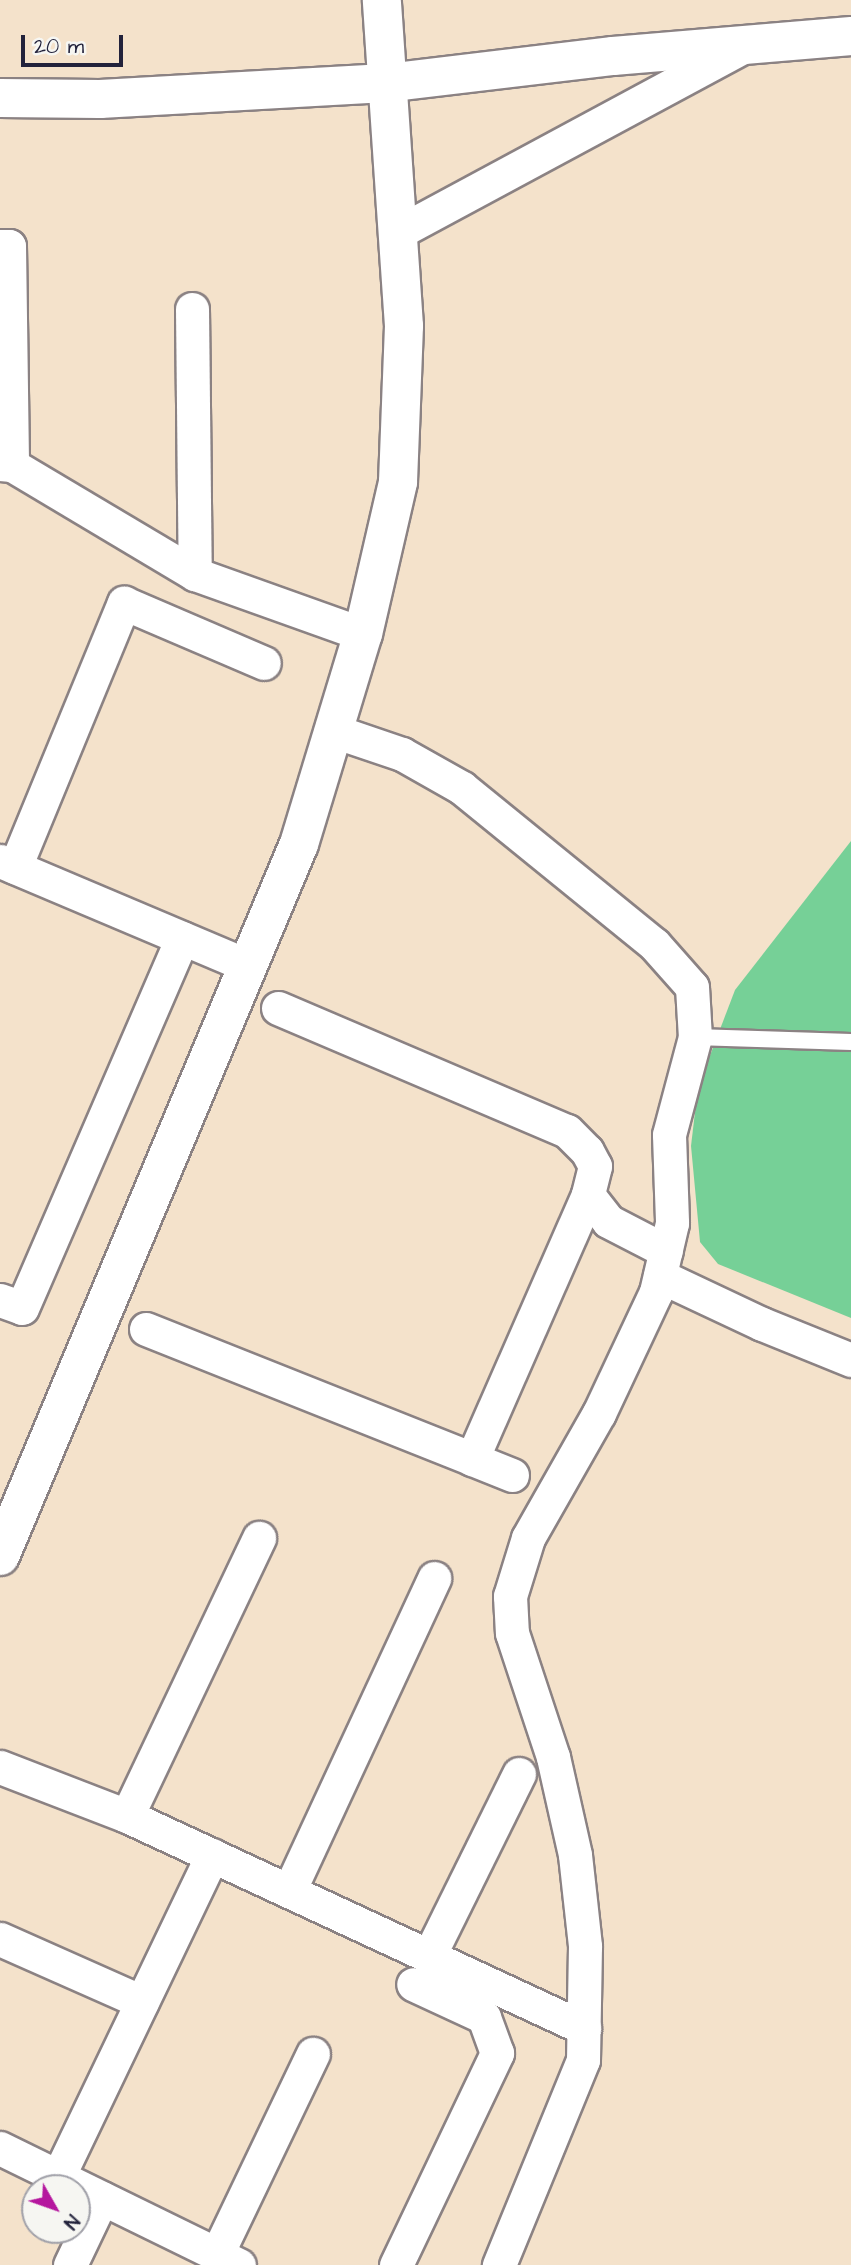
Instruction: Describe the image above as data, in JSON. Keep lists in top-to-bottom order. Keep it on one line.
{"scale_bar":"20 m","north":"bottom right"}
